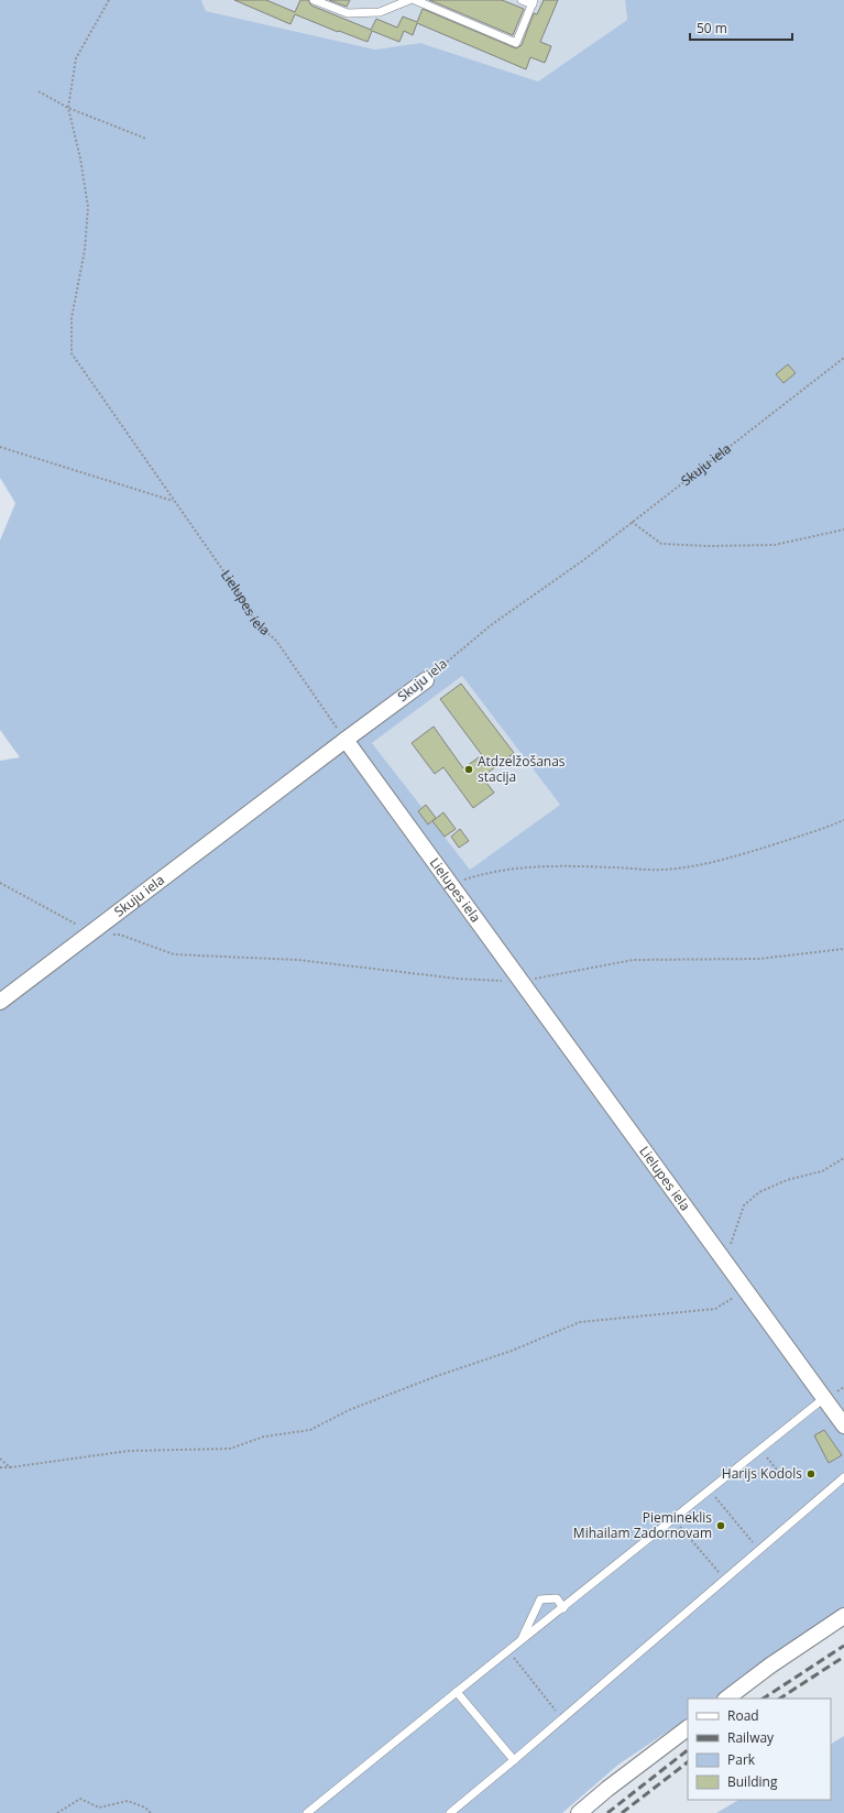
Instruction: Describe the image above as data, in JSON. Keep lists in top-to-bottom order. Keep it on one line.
{"streets":{"street":["Skuju iela","Lielupes iela"]},"crossings":[["Skuju iela","Lielupes iela"]],"places":["Atdzelžošanas stacija","Harijs Kodols","Piemineklis Mihailam Zadornovam"],"legend":["Road","Railway","Park","Building"],"scale_bar":"50 m"}
